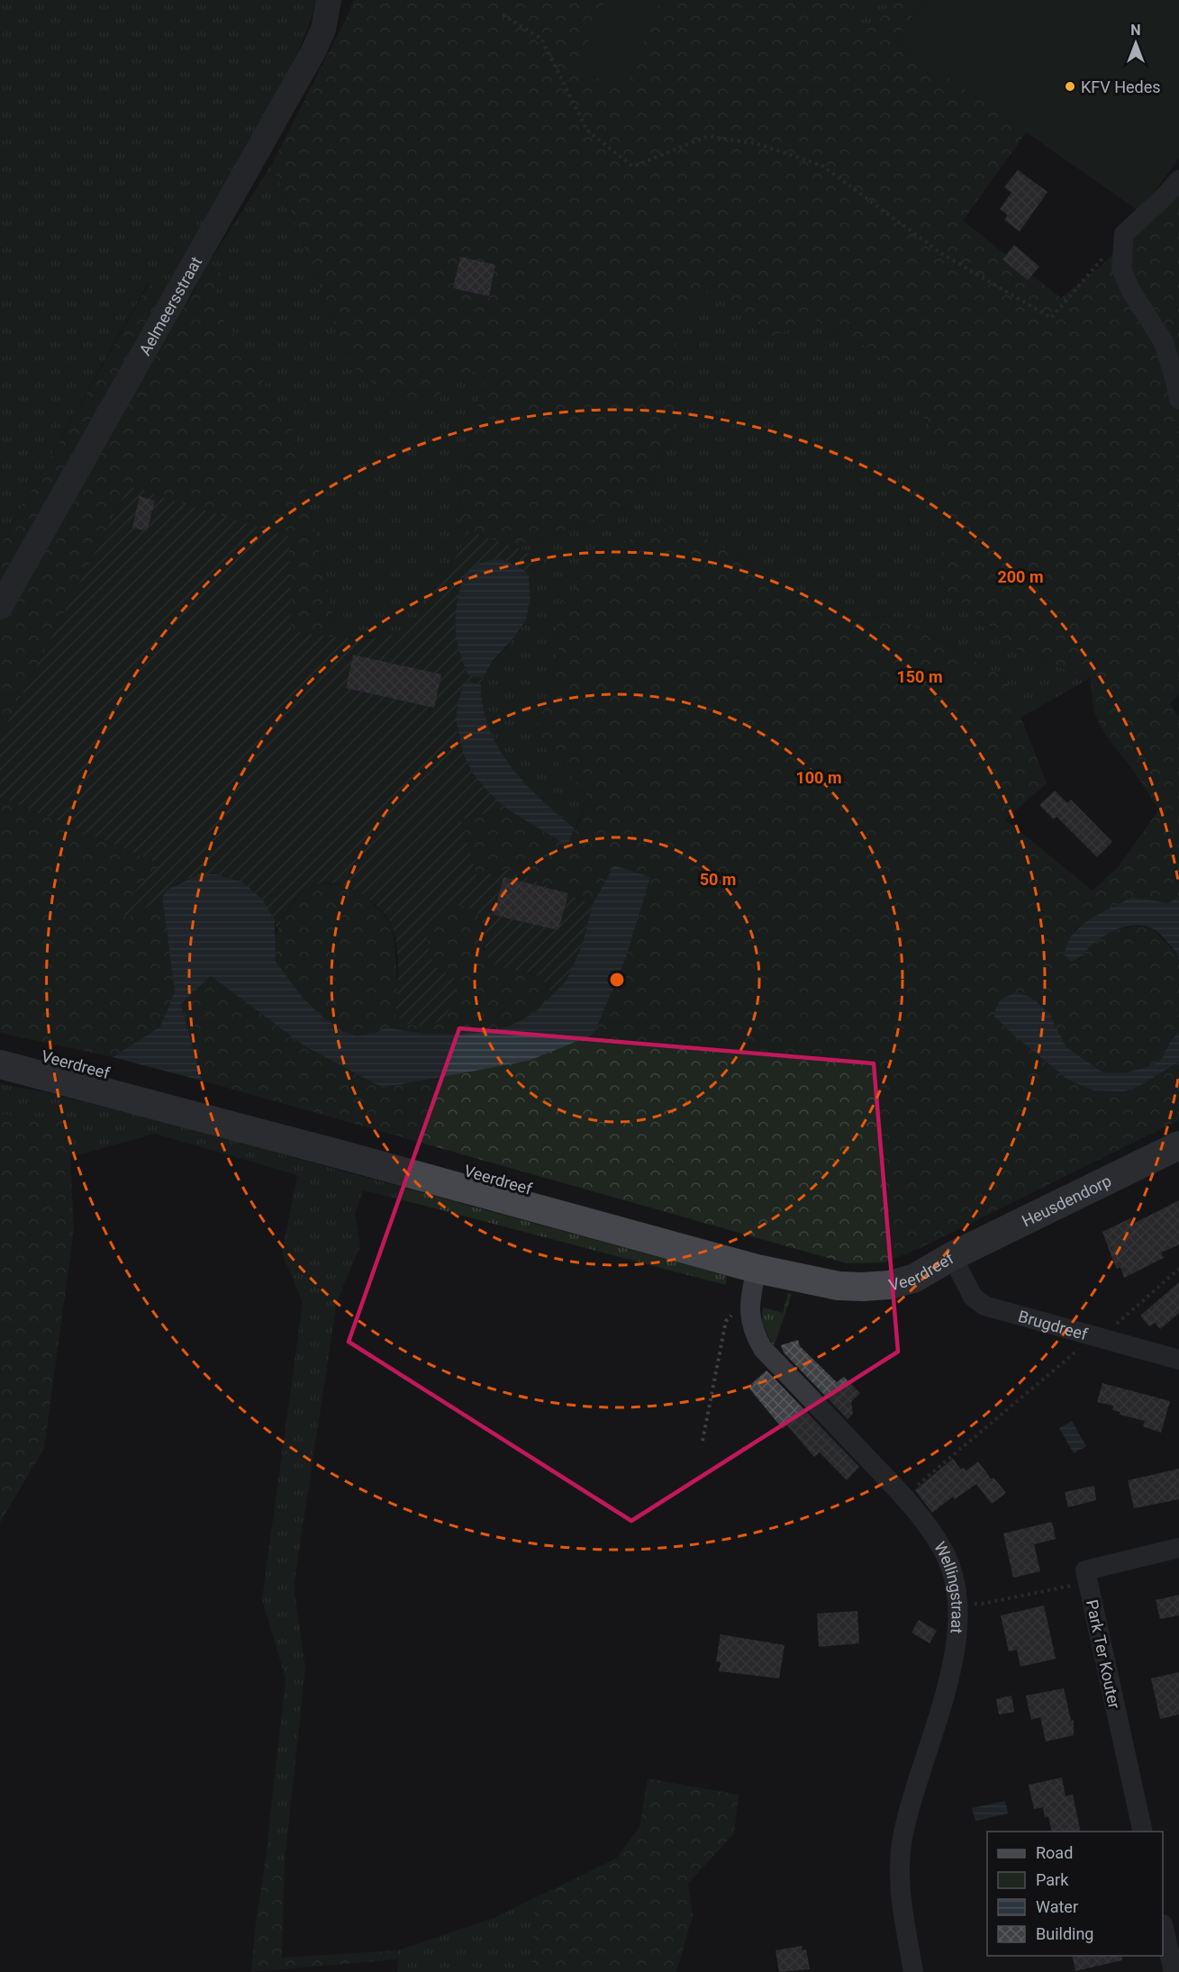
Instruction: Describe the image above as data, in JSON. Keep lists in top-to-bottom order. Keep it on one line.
{"streets":{"main road":["Veerdreef","Heusdendorp"],"street":["Aelmeersstraat","Brugdreef","Wellingstraat","Park Ter Kouter"]},"crossings":[["Veerdreef","Heusdendorp"],["Veerdreef","Brugdreef"],["Veerdreef","Wellingstraat"],["Heusdendorp","Brugdreef"]],"places":["KFV Hedes"],"legend":["Road","Park","Water","Building"],"north":"top","rings":["200 m","150 m","100 m","50 m"]}
